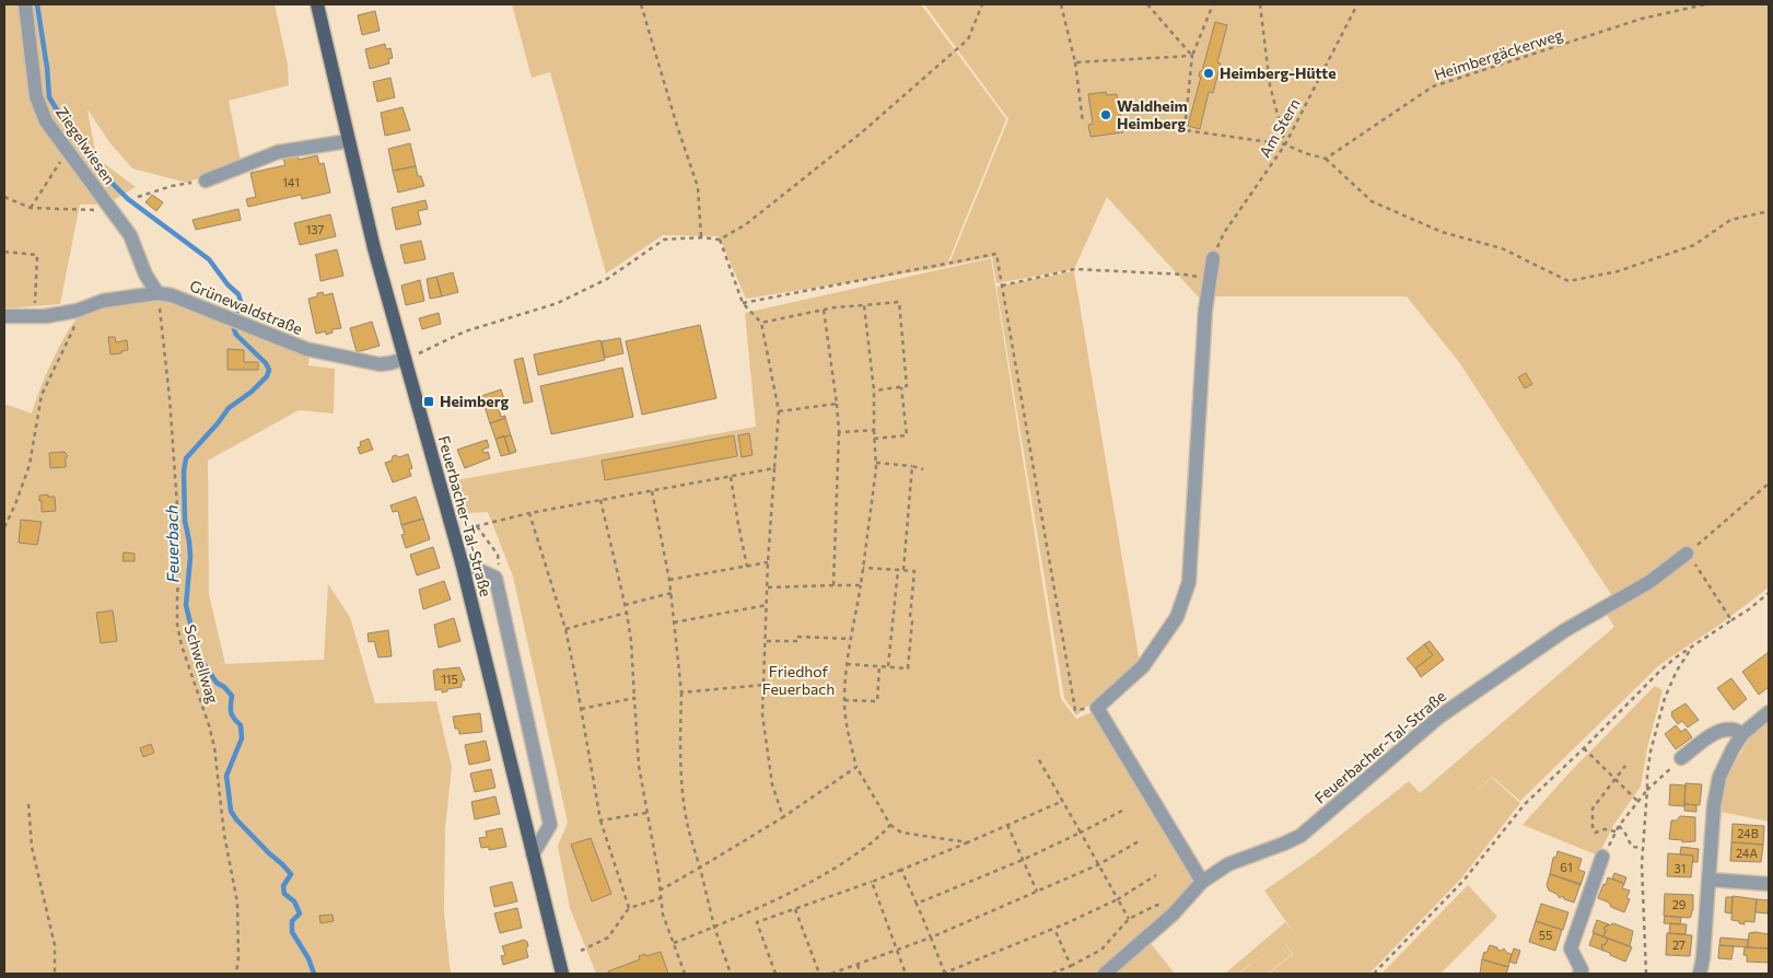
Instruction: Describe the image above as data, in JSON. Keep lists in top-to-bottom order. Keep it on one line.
{"streets":{"main road":["Feuerbacher-Tal-Straße"],"street":["Ziegelwiesen","Grünewaldstraße"],"path":["Heimbergäckerweg","Am Stern","Schwellwag"]},"crossings":[["Ziegelwiesen","Grünewaldstraße"],["Ziegelwiesen","Schwellwag"],["Grünewaldstraße","Feuerbacher-Tal-Straße"],["Grünewaldstraße","Schwellwag"]],"water":["Feuerbach"],"parks":["Friedhof Feuerbach"],"places":{"other":["Heimberg-Hütte","Waldheim Heimberg"],"transit":["Heimberg"]},"house_numbers":["141","137","115","24B","24A","61","31","29","55","27"]}
